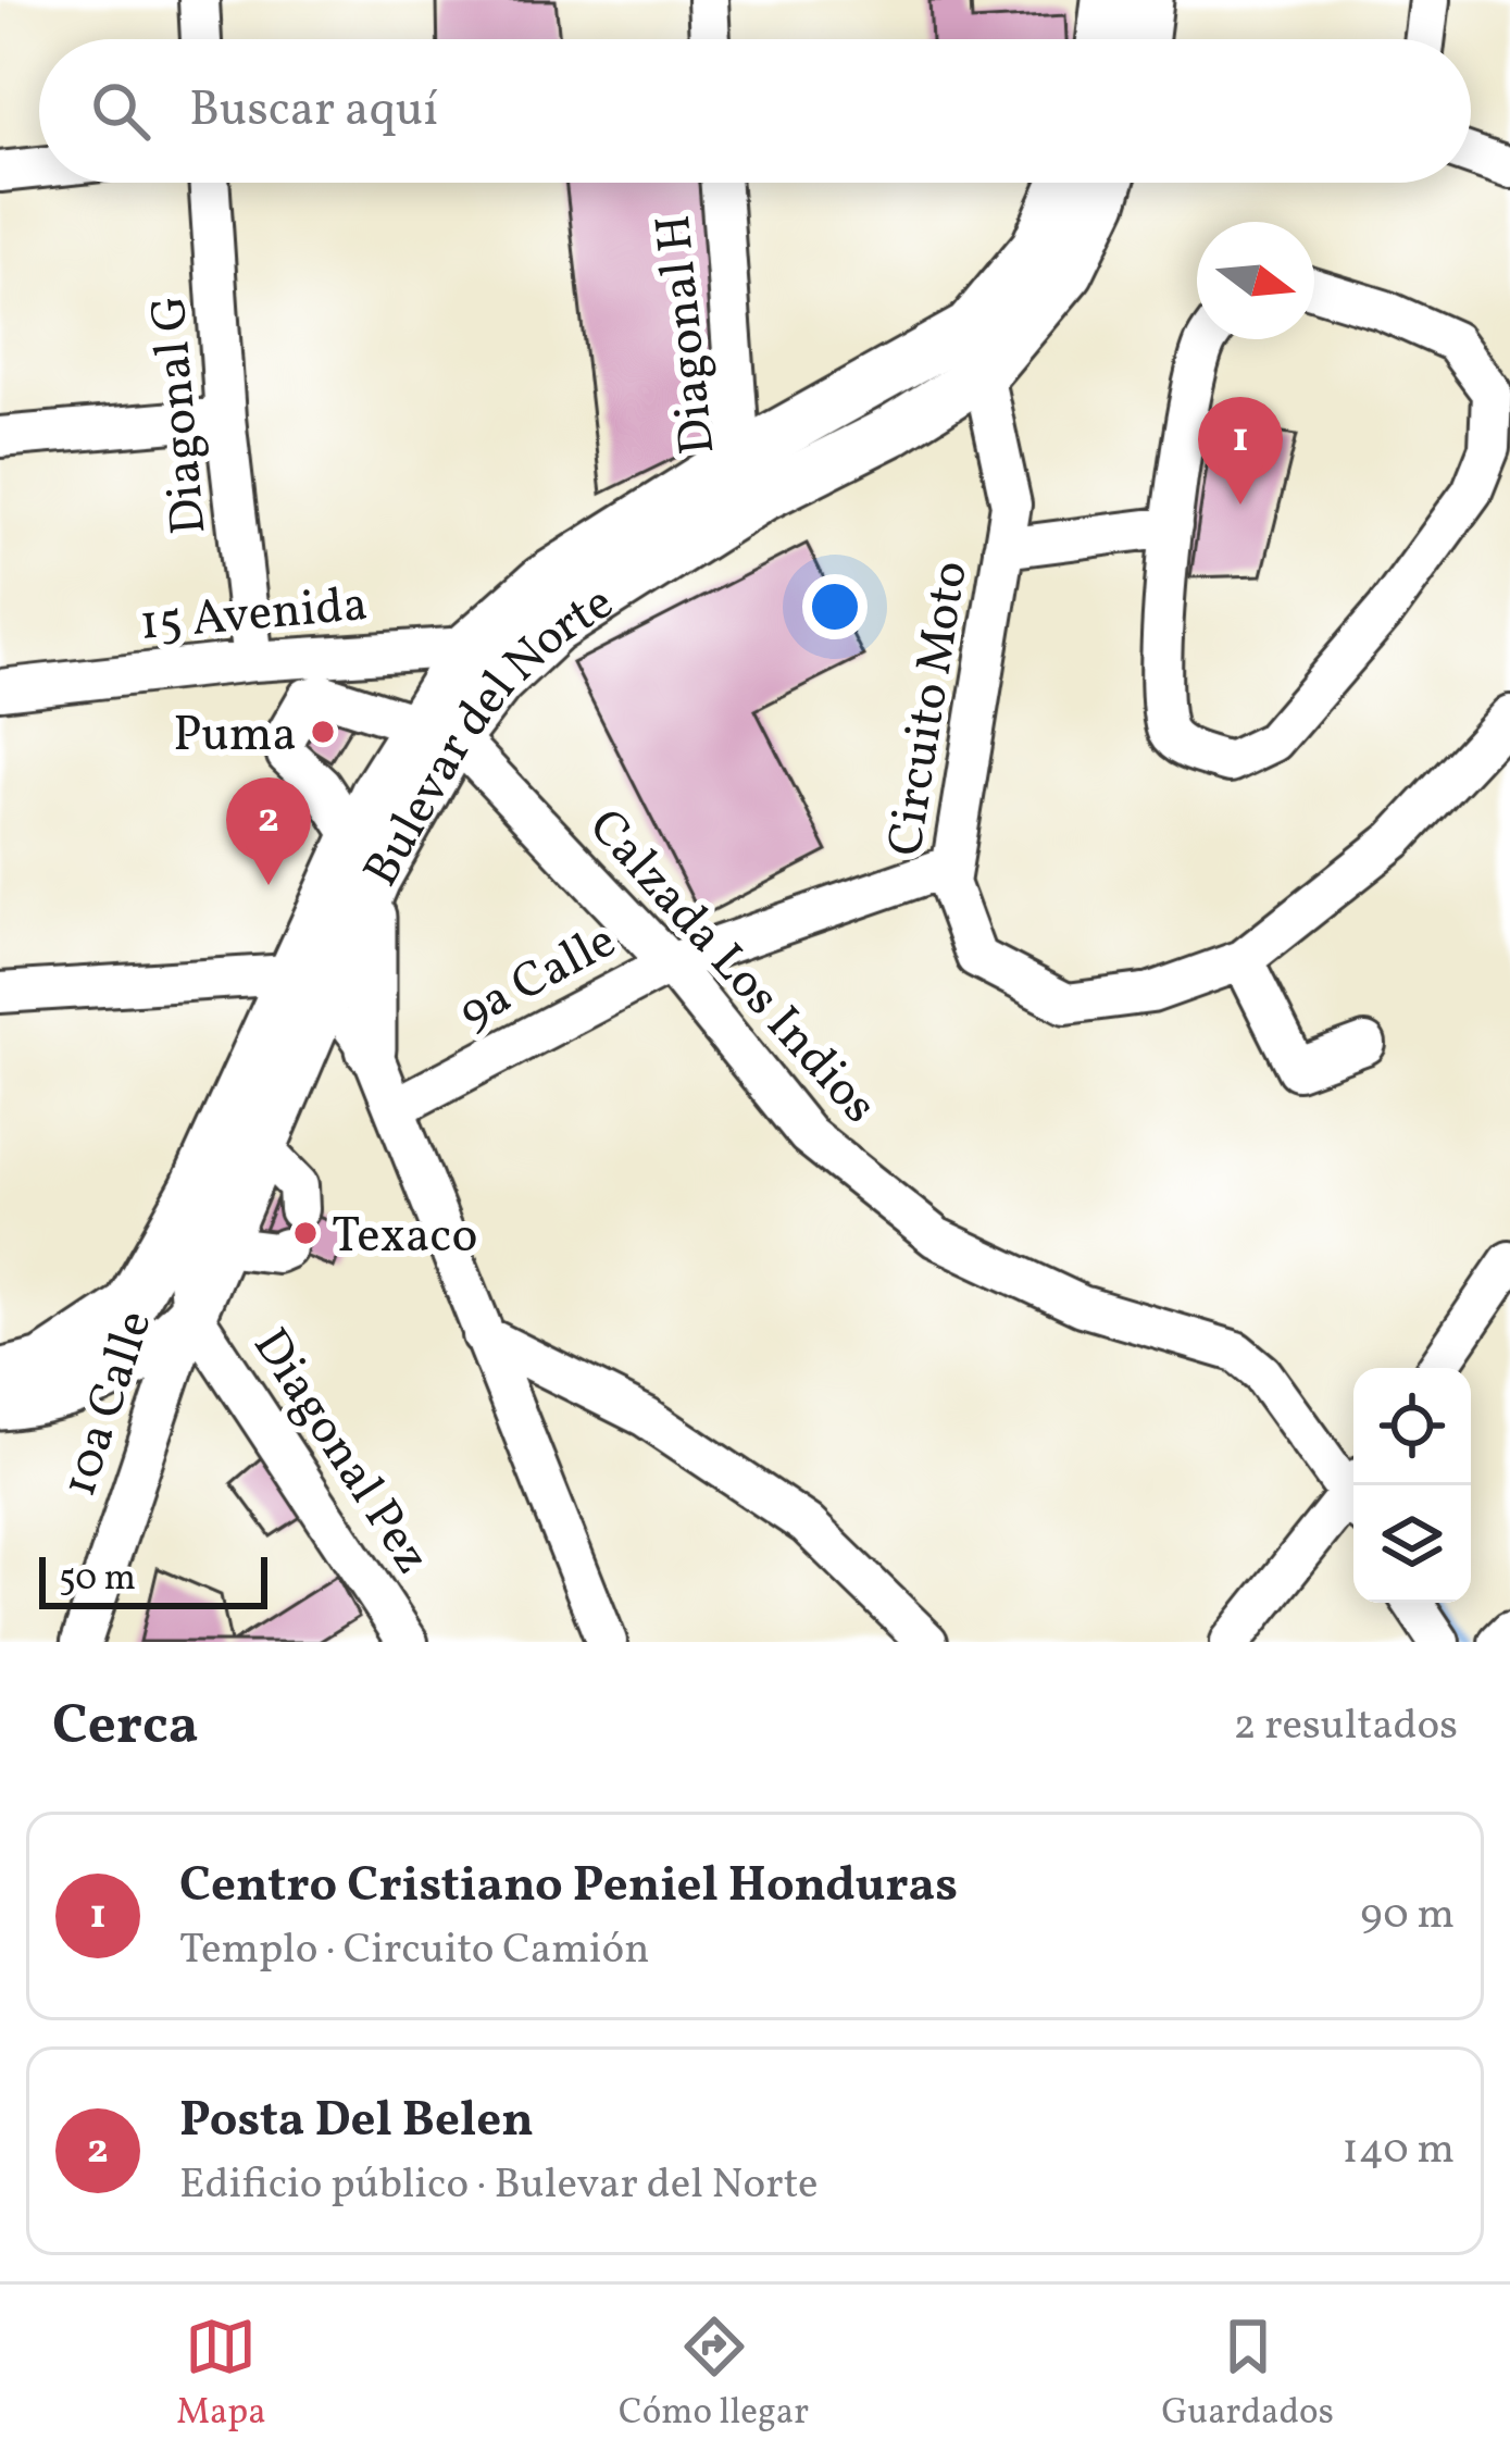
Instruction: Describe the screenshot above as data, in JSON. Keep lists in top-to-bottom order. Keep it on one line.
{"streets":{"main road":["Bulevar del Norte"],"street":["Diagonal H","Diagonal G","15 Avenida","Circuito Moto","Calzada Los Indios","9a Calle","10a Calle","Diagonal Pez"]},"crossings":[["Diagonal H","Bulevar del Norte"],["Diagonal G","15 Avenida"],["15 Avenida","Bulevar del Norte"],["Circuito Moto","Bulevar del Norte"],["Circuito Moto","9a Calle"],["Bulevar del Norte","Calzada Los Indios"],["Bulevar del Norte","10a Calle"],["Bulevar del Norte","Diagonal Pez"],["Calzada Los Indios","9a Calle"],["10a Calle","Diagonal Pez"]],"places":["Puma","Texaco"],"scale_bar":"50 m","north":"right","page":{"search":"Buscar aquí","pins":["1","2"],"scale":"50 m","heading":["Cerca","2 resultados"],"list":[{"mark":"1","name":"Centro Cristiano Peniel Honduras","note":"Templo · Circuito Camión","value":"90 m"},{"mark":"2","name":"Posta Del Belen","note":"Edificio público · Bulevar del Norte","value":"140 m"}],"nav":["Mapa","Cómo llegar","Guardados"]}}
